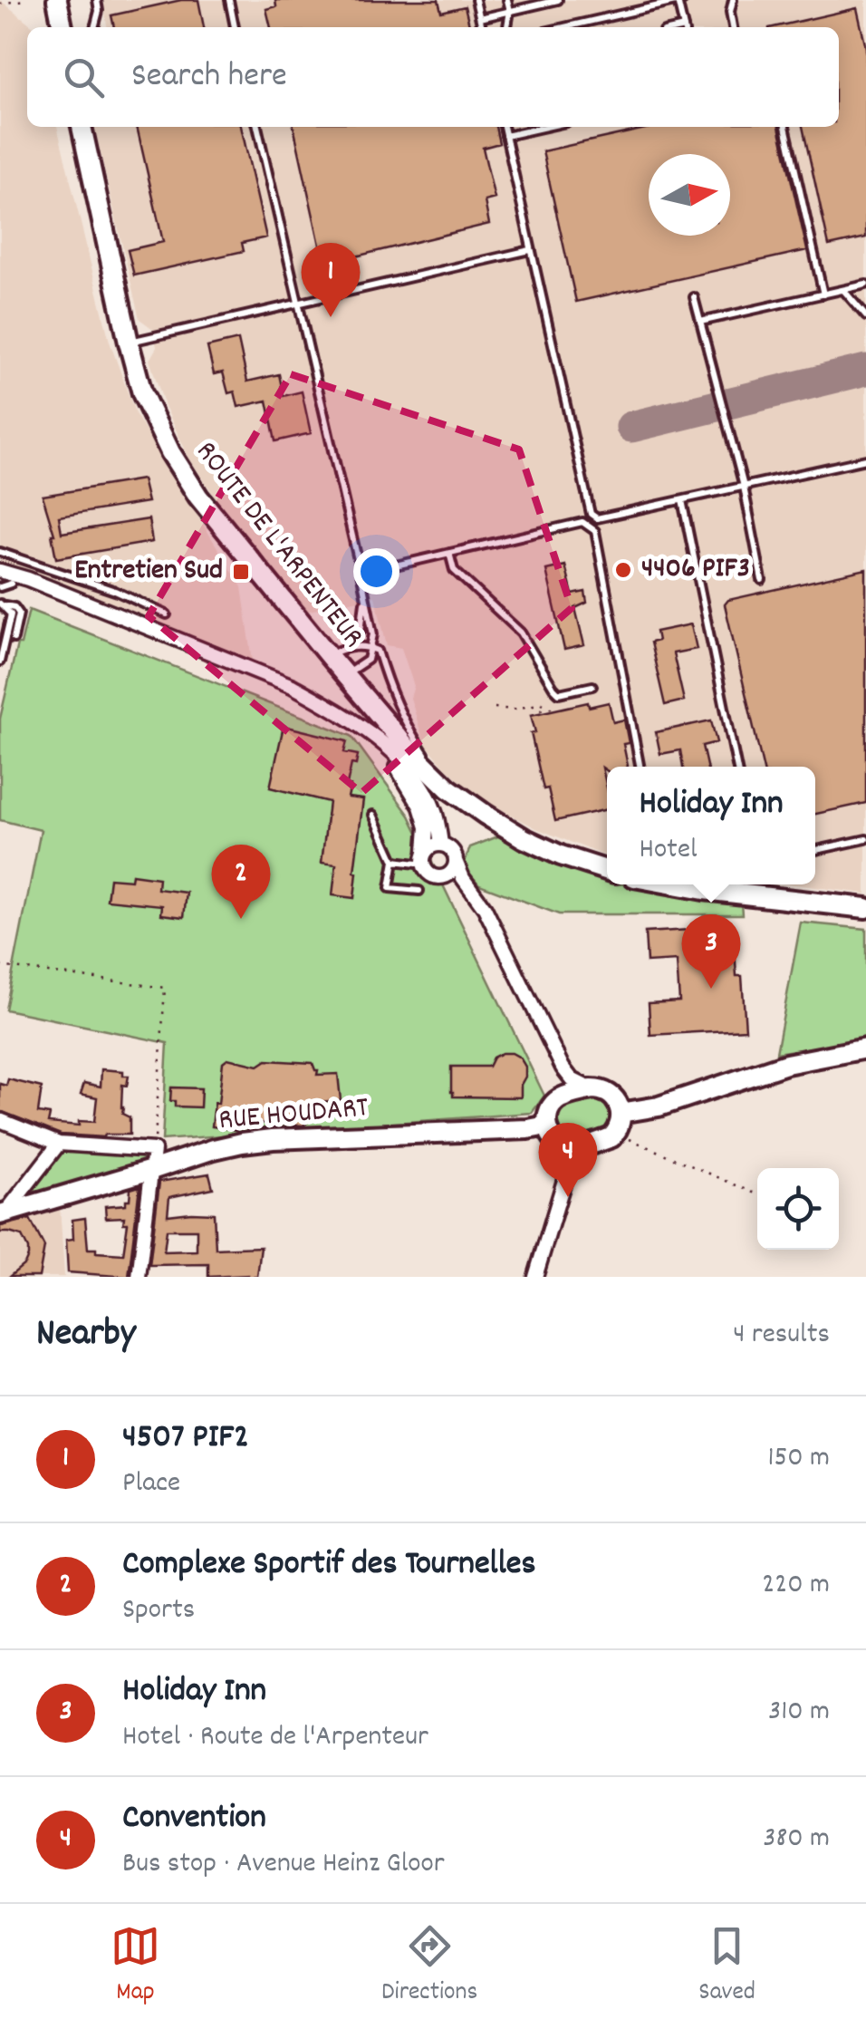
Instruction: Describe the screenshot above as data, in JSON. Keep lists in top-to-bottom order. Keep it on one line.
{"streets":{"main road":["ROUTE DE L'ARPENTEUR","RUE HOUDART"]},"places":{"other":["4406 PIF3"],"transit":["Entretien Sud"]},"north":"right","page":{"search":"Search here","pins":["1","2","3","4"],"popup":["Holiday Inn","Hotel"],"heading":["Nearby","4 results"],"list":[{"mark":"1","name":"4507 PIF2","note":"Place","value":"150 m"},{"mark":"2","name":"Complexe Sportif des Tournelles","note":"Sports","value":"220 m"},{"mark":"3","name":"Holiday Inn","note":"Hotel · Route de l'Arpenteur","value":"310 m"},{"mark":"4","name":"Convention","note":"Bus stop · Avenue Heinz Gloor","value":"380 m"}],"nav":["Map","Directions","Saved"]}}
